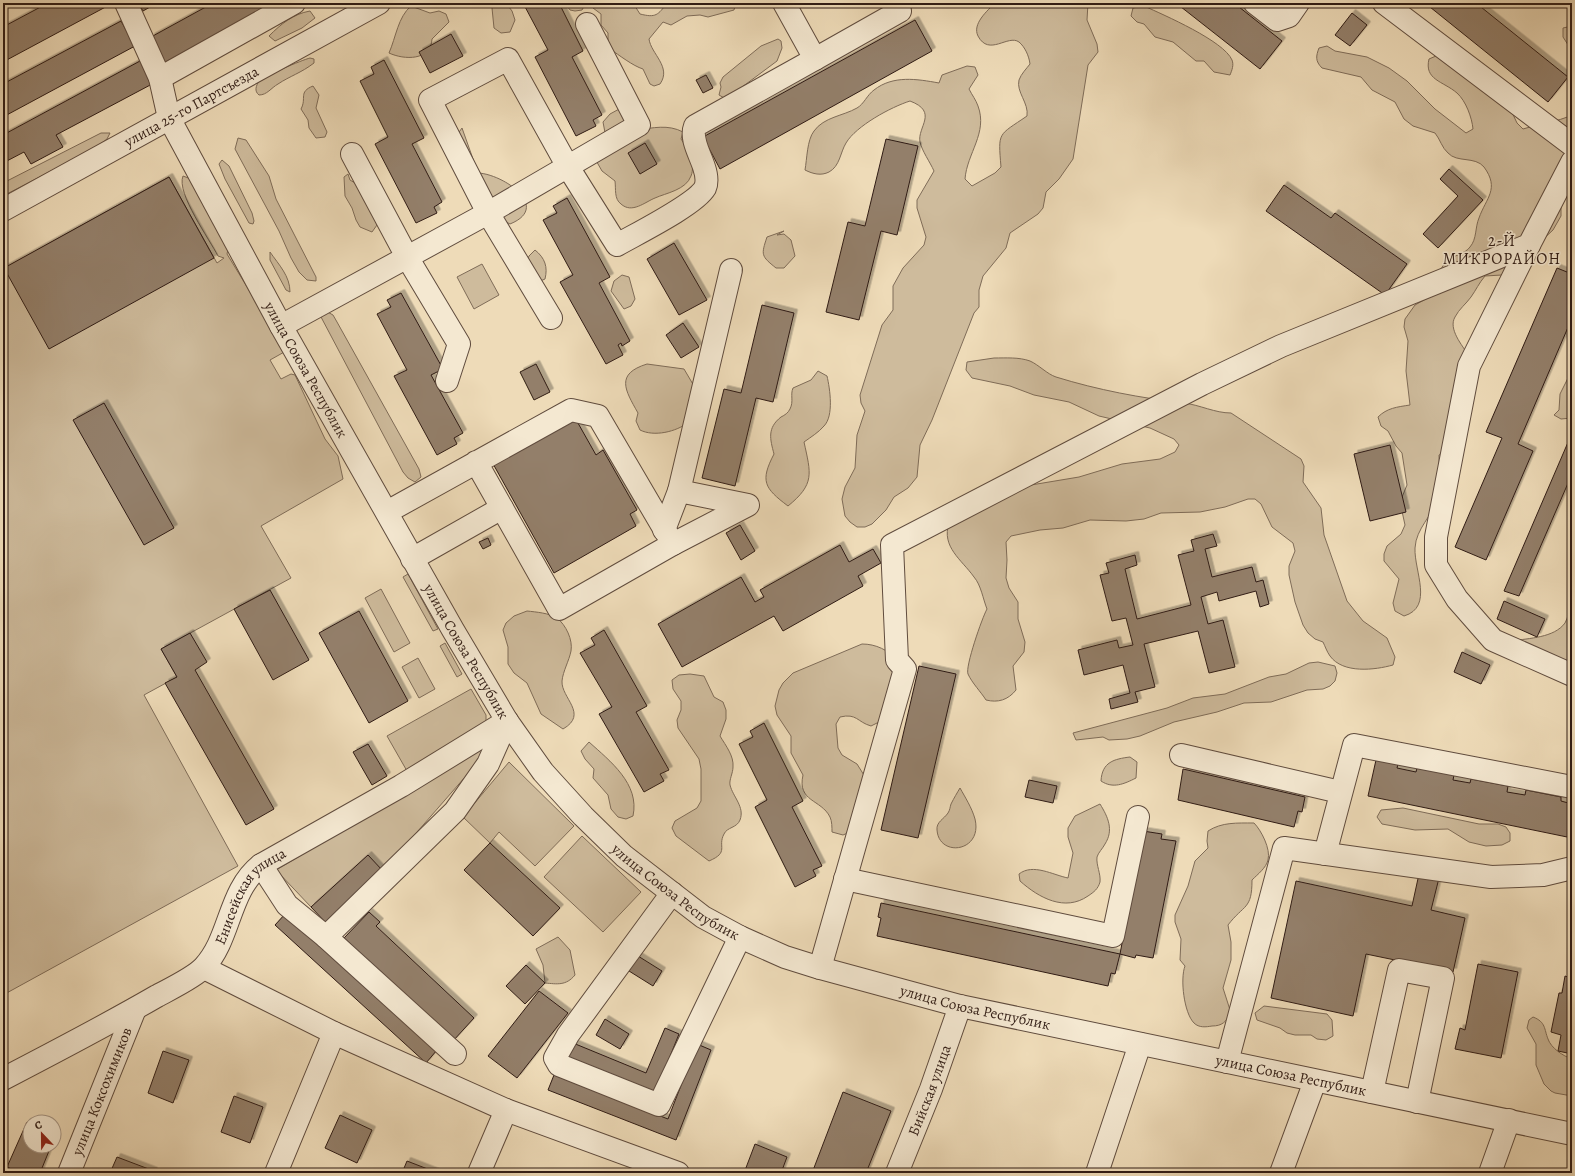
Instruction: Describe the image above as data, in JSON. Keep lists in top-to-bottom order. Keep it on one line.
{"streets":{"street":["улица 25-го Партсъезда","улица Союза Республик","Енисейская улица","Бийская улица","улица Коксохимиков"]},"crossings":[["улица 25-го Партсъезда","улица Союза Республик"],["улица Союза Республик","Енисейская улица"],["улица Союза Республик","Бийская улица"],["Енисейская улица","улица Коксохимиков"]],"districts":["2-Й МИКРОРАЙОН"],"north":"top"}
